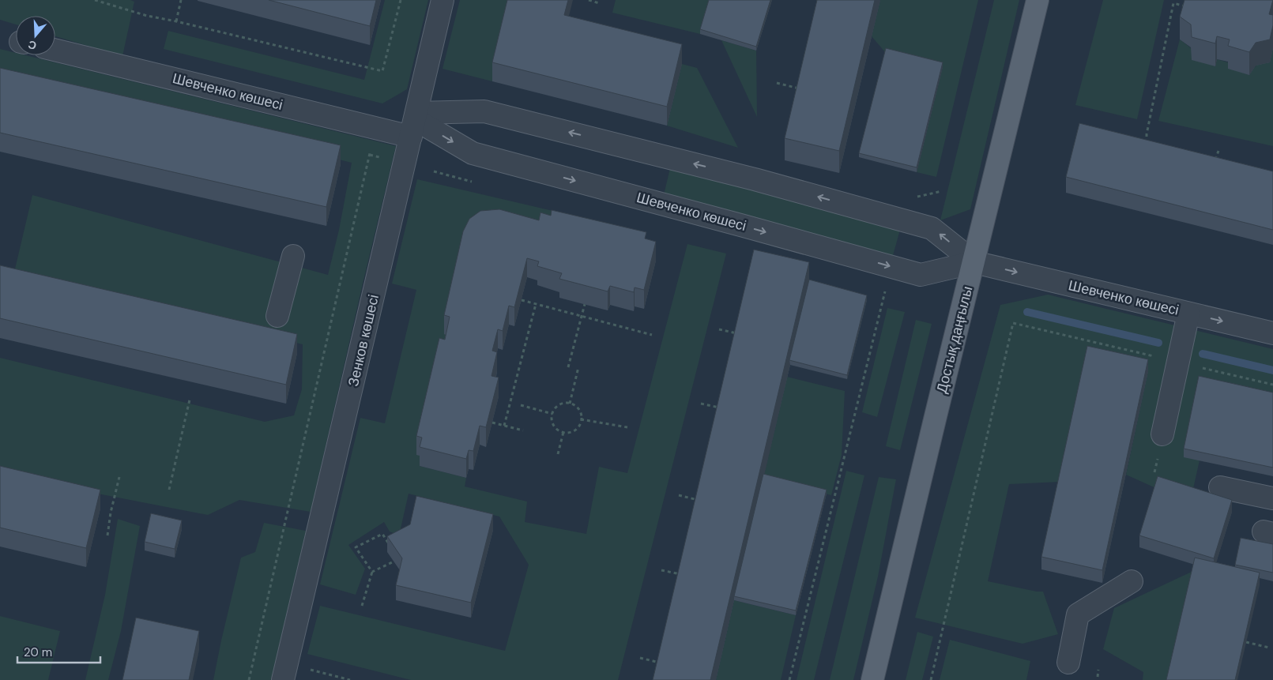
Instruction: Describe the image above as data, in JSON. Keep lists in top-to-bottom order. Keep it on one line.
{"streets":{"main road":["Достық даңғылы"],"street":["Шевченко көшесі","Зенков көшесі"]},"crossings":[["Шевченко көшесі","Достық даңғылы"],["Шевченко көшесі","Зенков көшесі"]],"scale_bar":"20 m","north":"bottom"}
